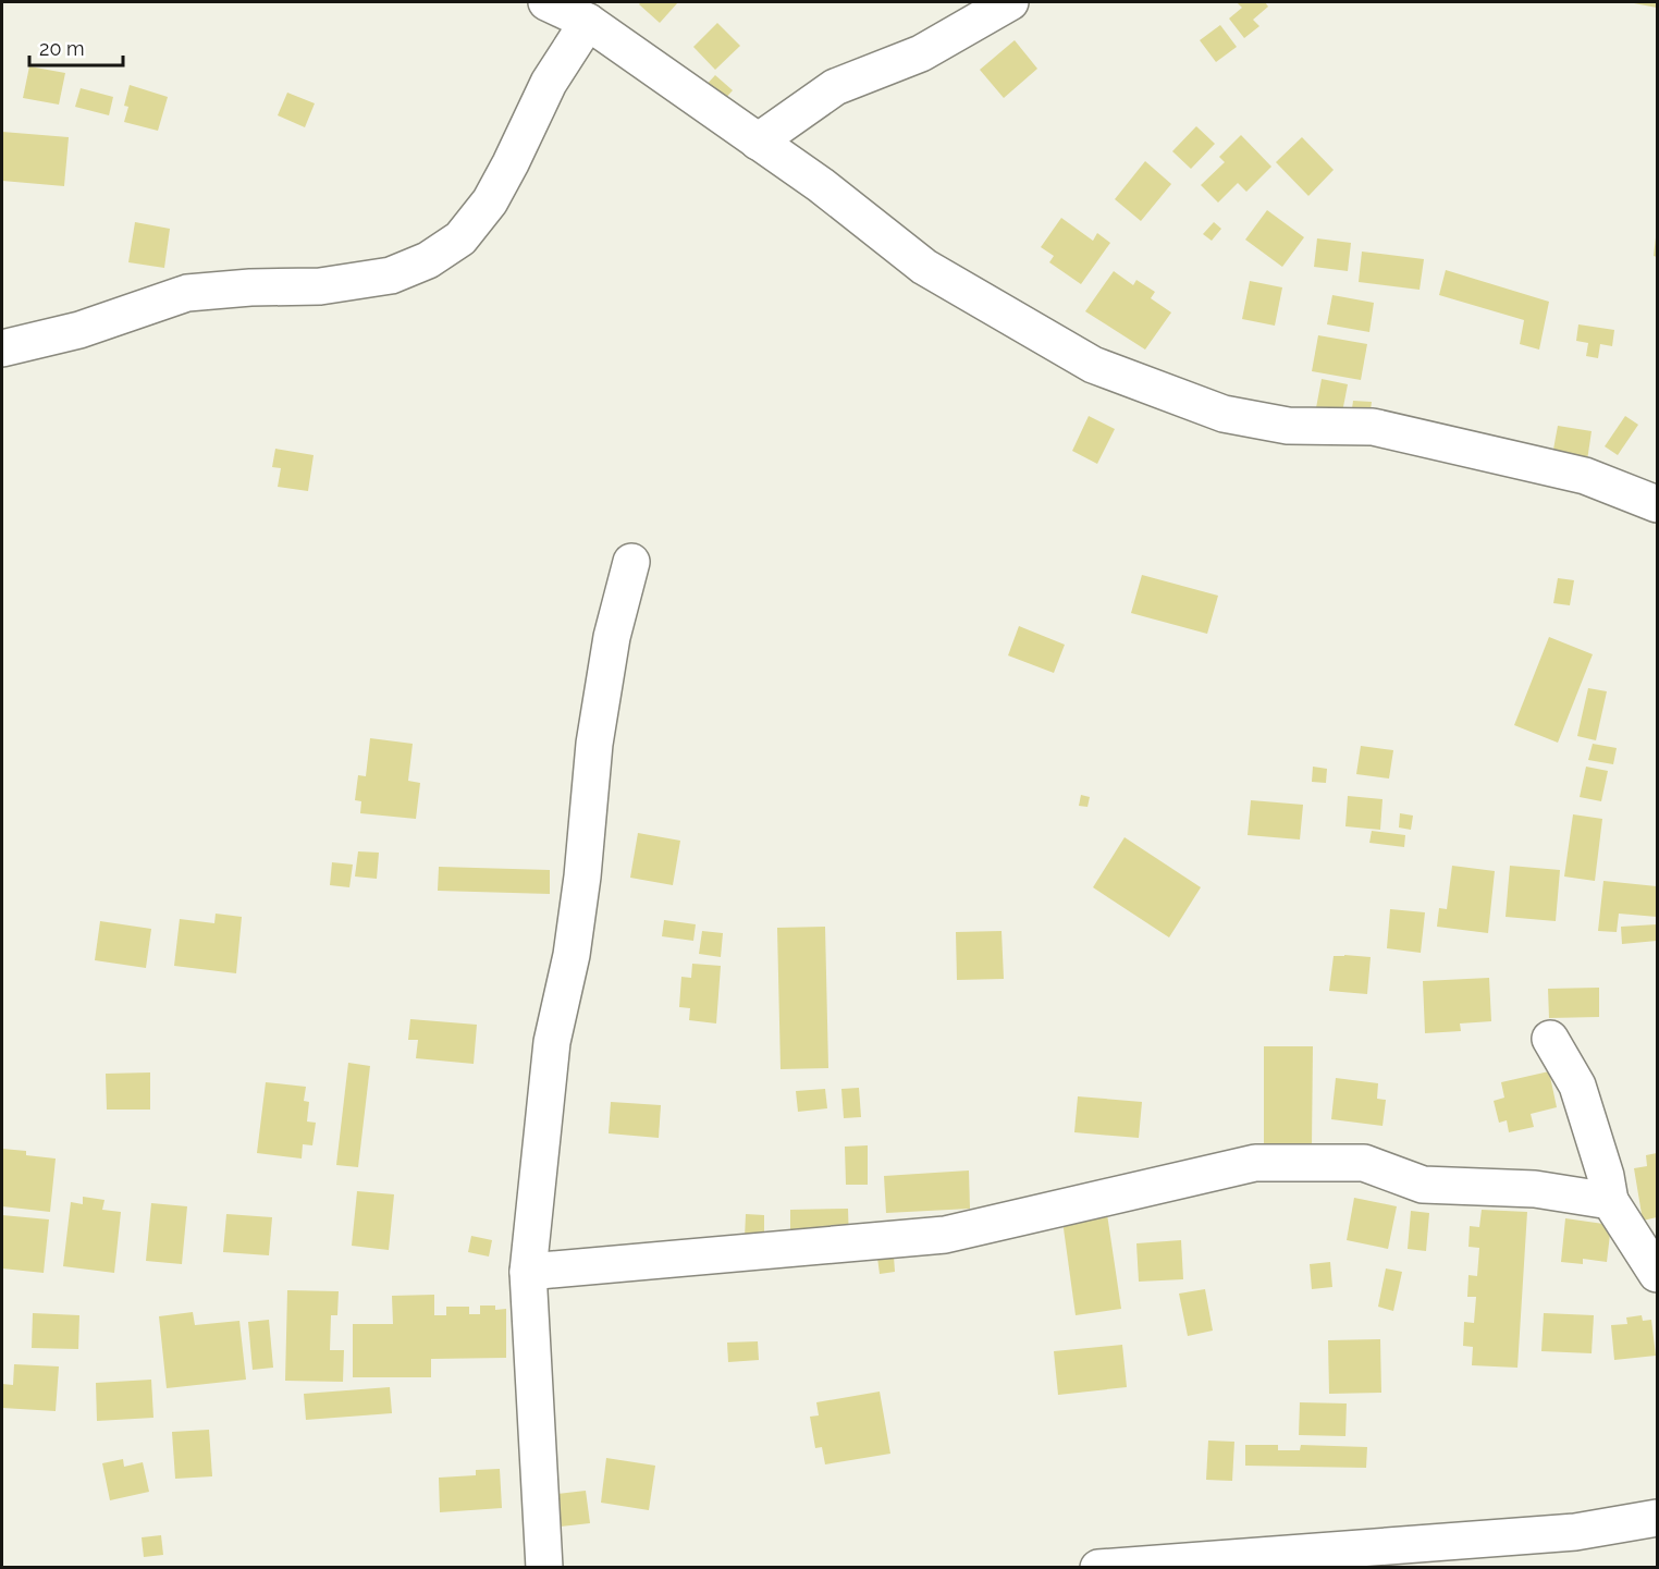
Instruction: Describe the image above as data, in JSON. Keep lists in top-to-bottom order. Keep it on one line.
{"scale_bar":"20 m"}
